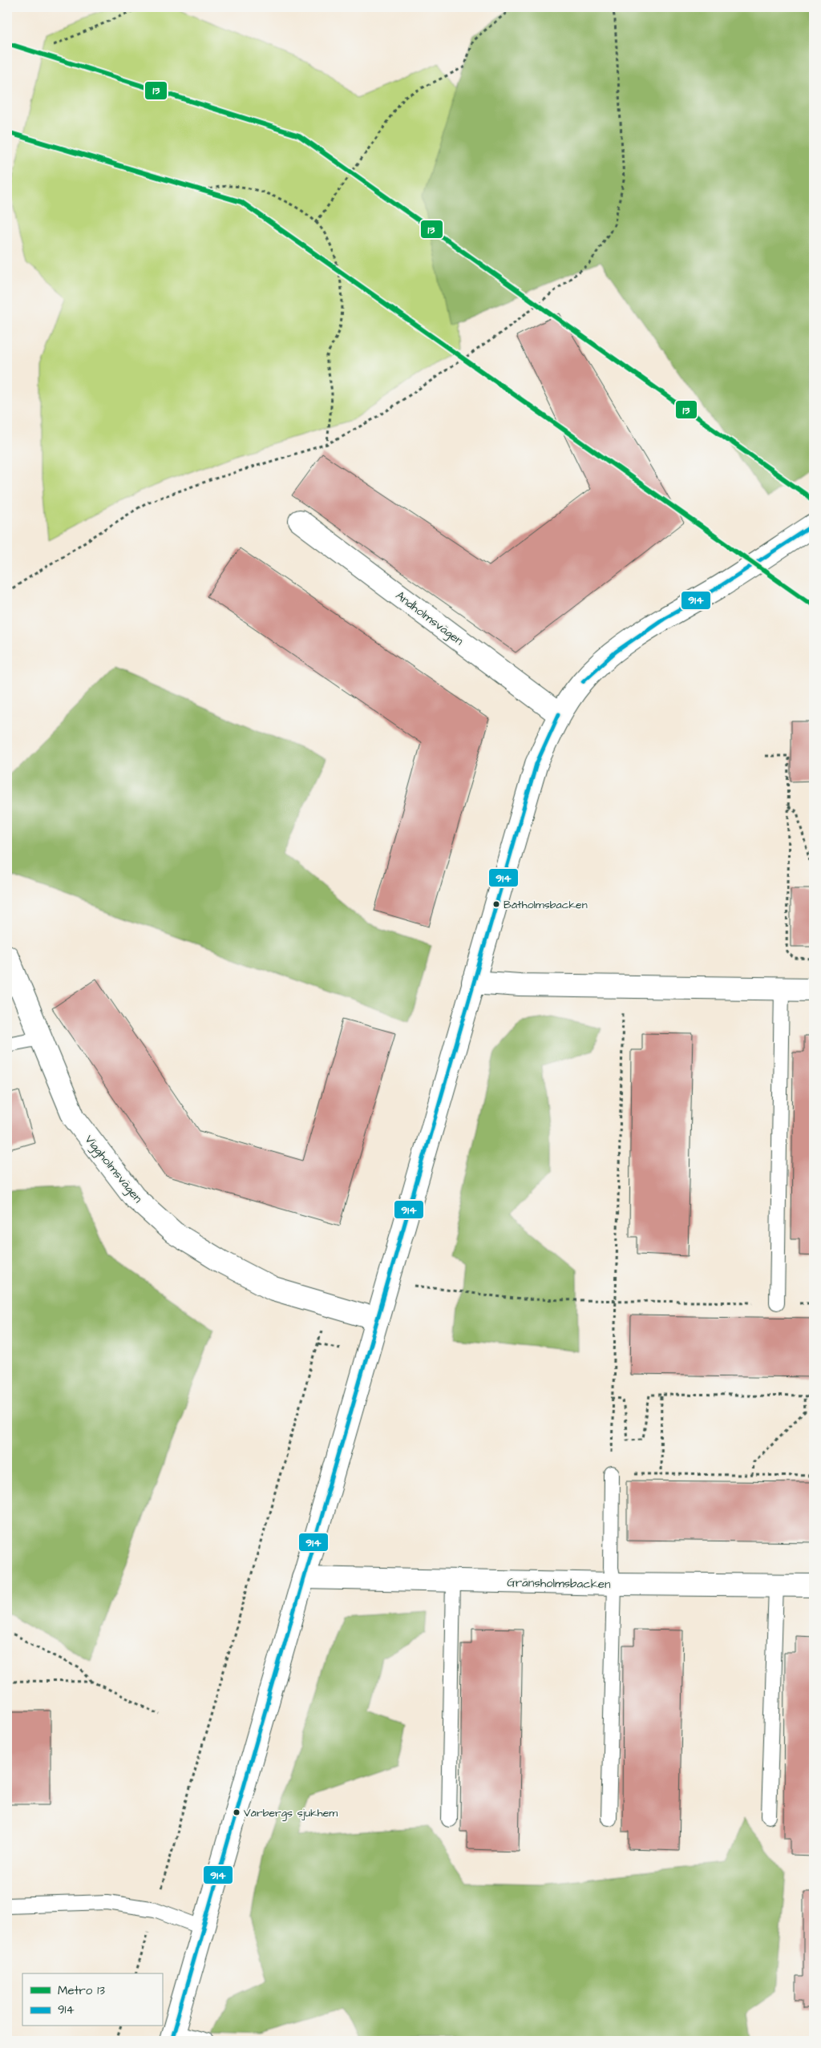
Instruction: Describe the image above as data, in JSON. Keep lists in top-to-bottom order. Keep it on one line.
{"streets":{"street":["Andholmsvägen","Viggholmsvägen","Gränsholmsbacken"]},"places":["Båtholmsbacken","Vårbergs sjukhem"],"lines":["metro line 13","transit line 914"],"legend":["Metro 13","914"]}
